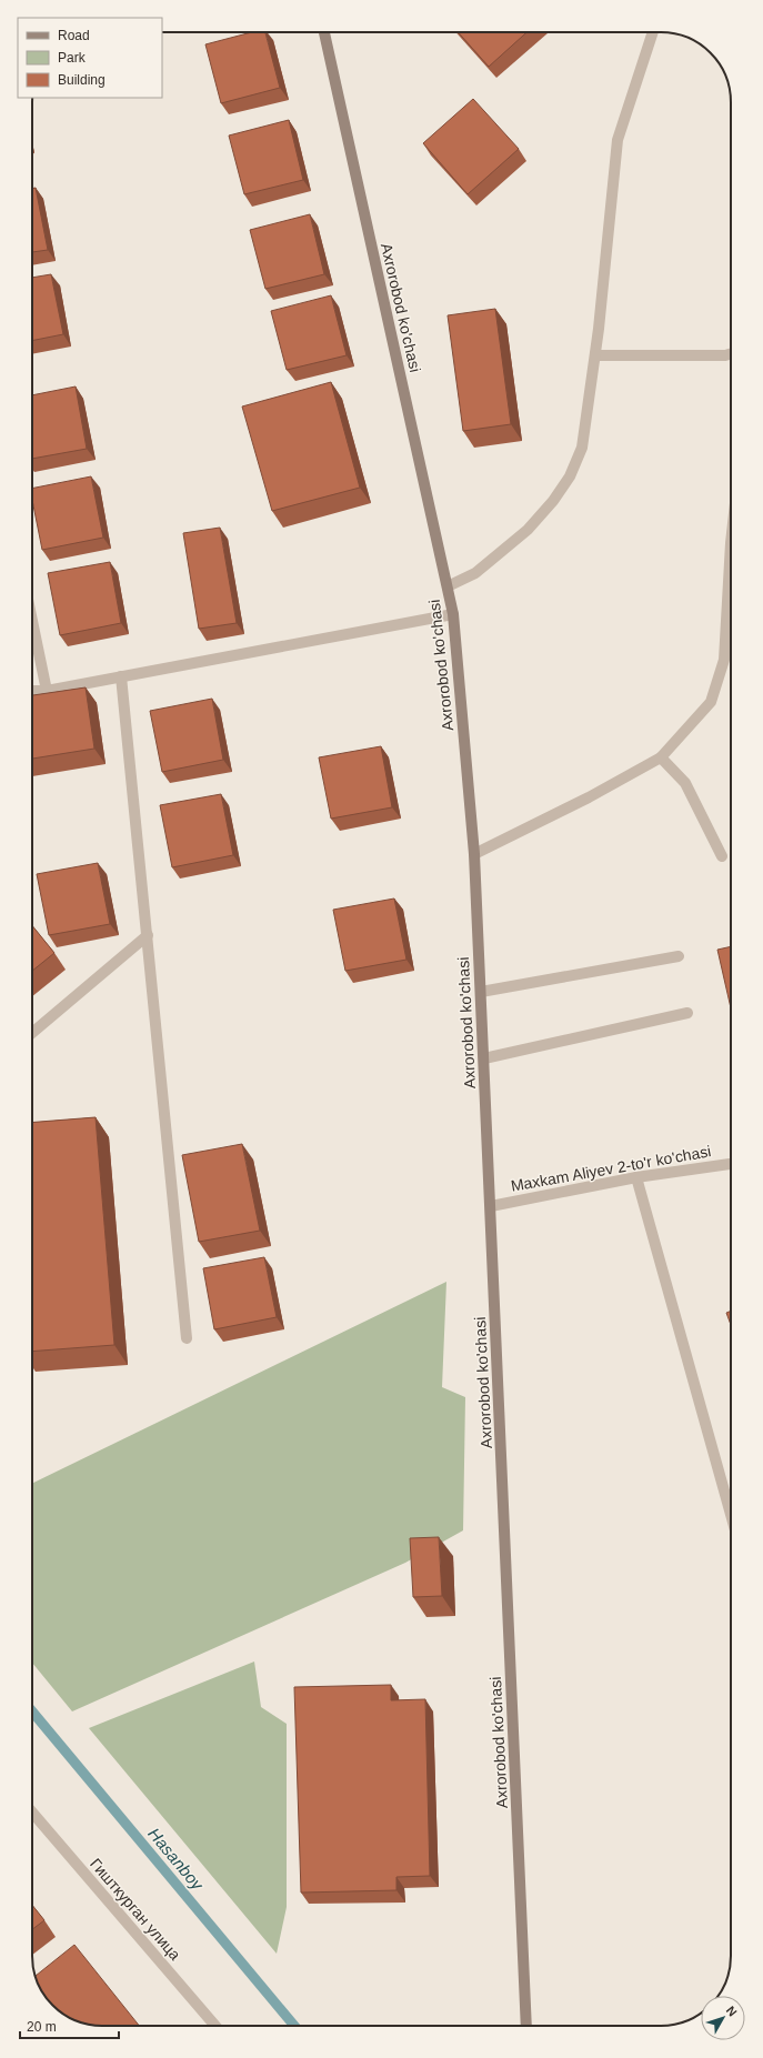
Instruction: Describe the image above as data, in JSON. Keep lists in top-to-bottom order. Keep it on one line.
{"streets":{"street":["Axrorobod ko'chasi","Maxkam Aliyev 2-to'r ko'chasi","Гишткурган улица"]},"crossings":[["Axrorobod ko'chasi","Maxkam Aliyev 2-to'r ko'chasi"]],"water":["Hasanboy"],"legend":["Road","Park","Building"],"scale_bar":"20 m","north":"top right"}
